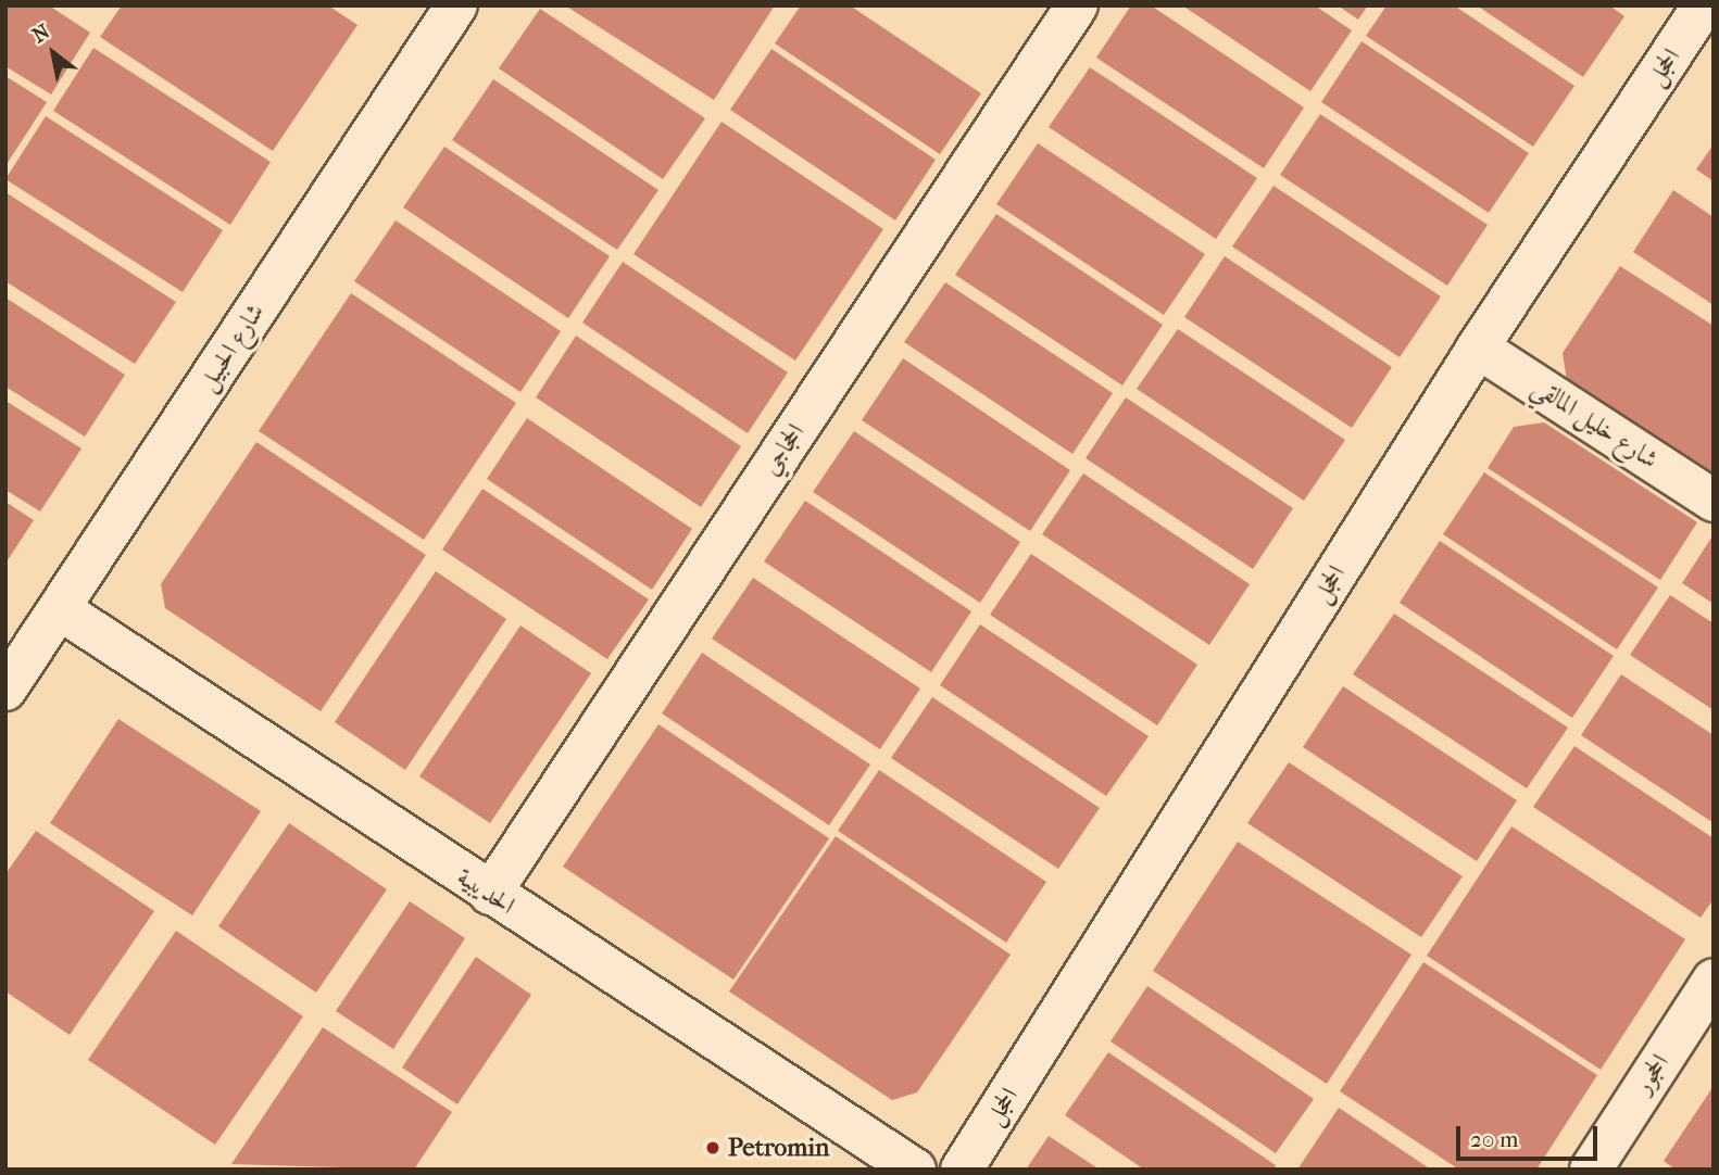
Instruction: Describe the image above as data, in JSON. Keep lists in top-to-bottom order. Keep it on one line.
{"streets":{"street":["الحجل","شارع الحبيل","شارع خليل المالقي","الحجاجي","الحديبية","الحجور"]},"crossings":[["الحجل","شارع خليل المالقي"],["شارع الحبيل","الحديبية"],["الحجاجي","الحديبية"]],"places":["Petromin"],"scale_bar":"20 m","north":"top left"}
